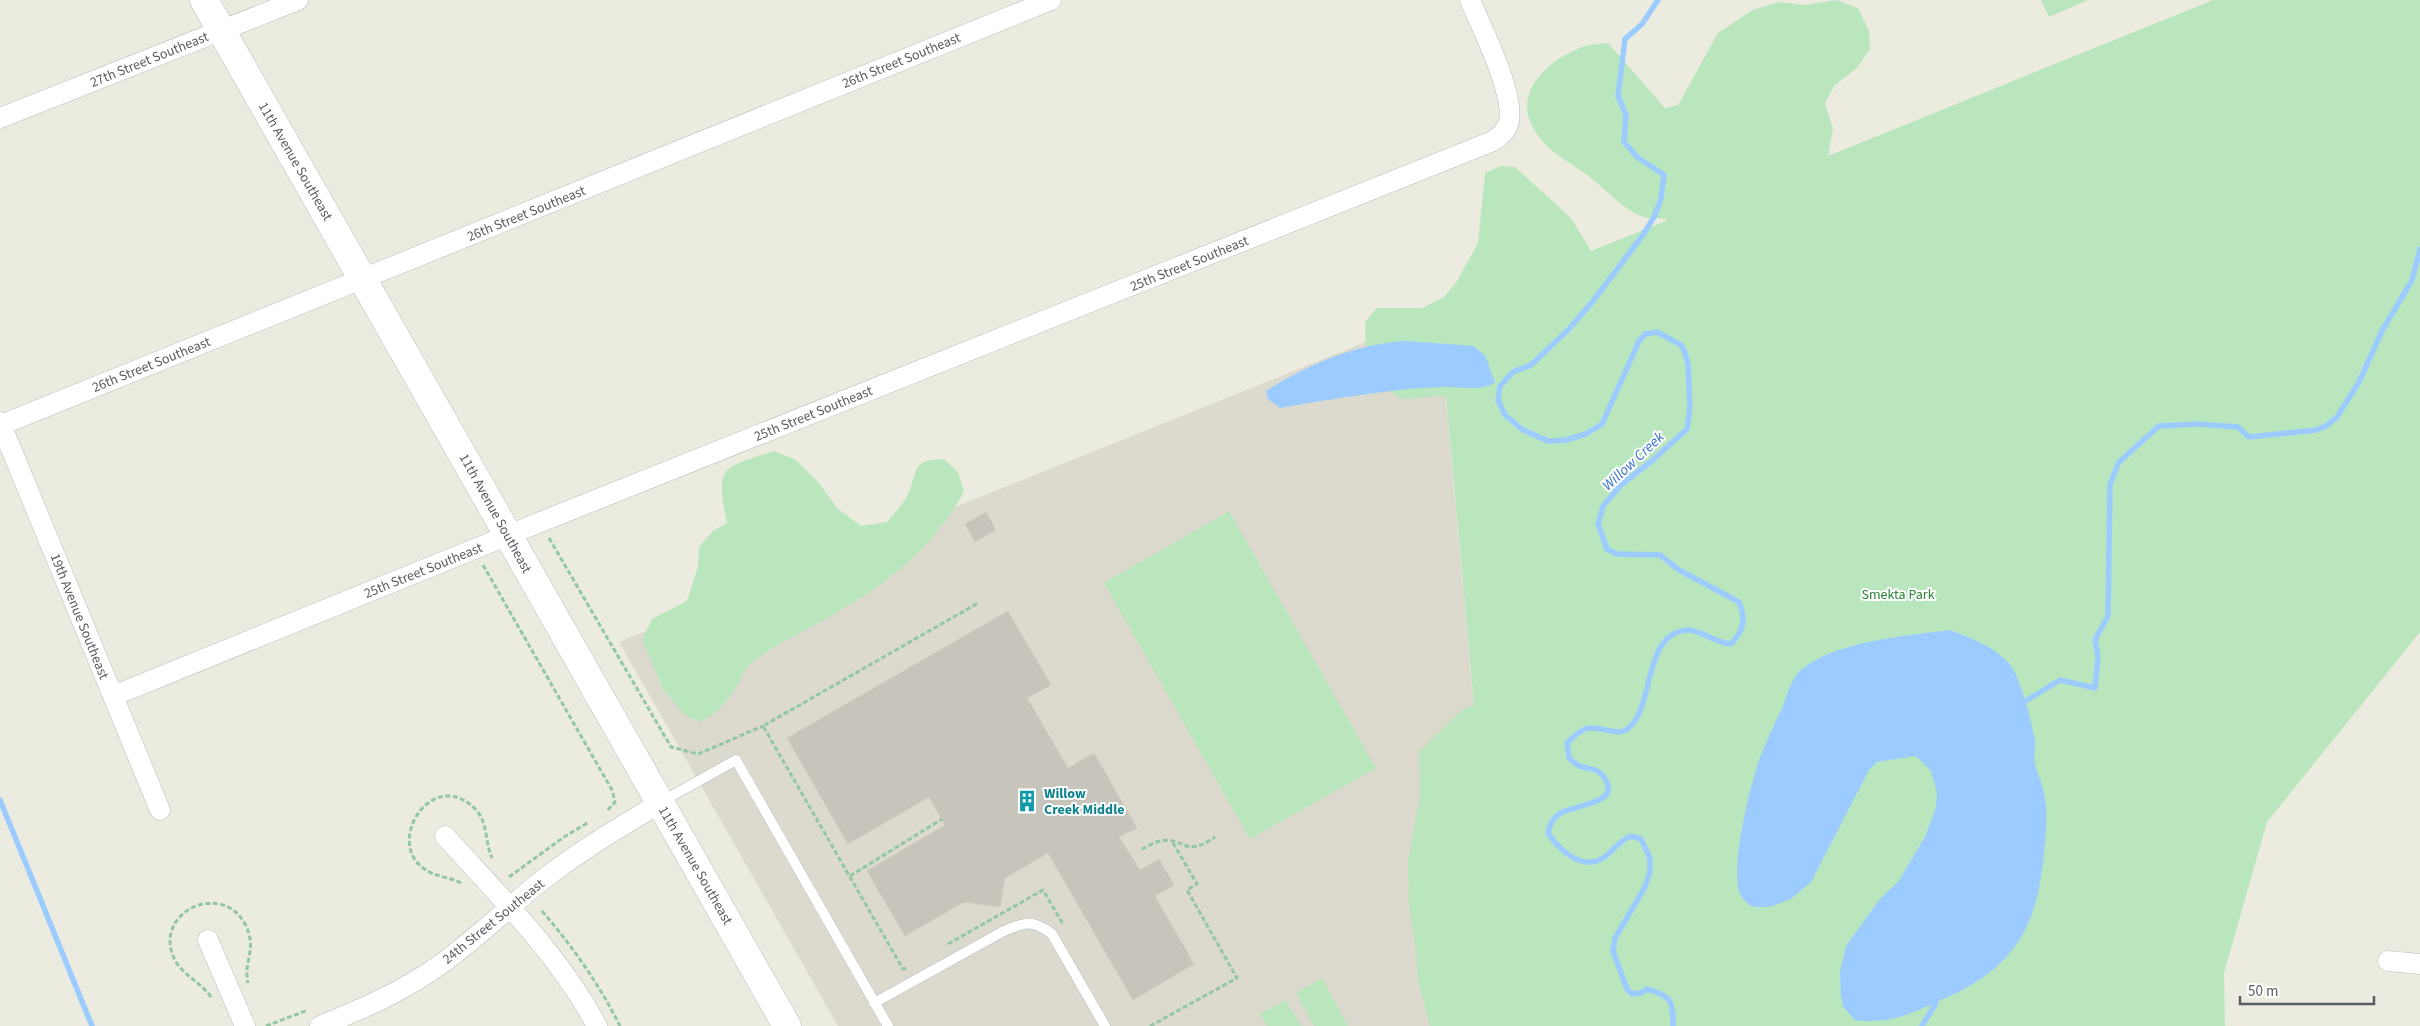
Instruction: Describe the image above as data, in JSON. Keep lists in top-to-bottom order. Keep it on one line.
{"streets":{"main road":["11th Avenue Southeast"],"street":["27th Street Southeast","26th Street Southeast","25th Street Southeast","19th Avenue Southeast","24th Street Southeast"]},"crossings":[["27th Street Southeast","11th Avenue Southeast"],["26th Street Southeast","11th Avenue Southeast"],["26th Street Southeast","19th Avenue Southeast"],["11th Avenue Southeast","25th Street Southeast"],["11th Avenue Southeast","24th Street Southeast"],["25th Street Southeast","19th Avenue Southeast"]],"water":["Willow Creek"],"parks":["Smekta Park"],"places":{"building":["Willow Creek Middle"]},"scale_bar":"50 m"}
